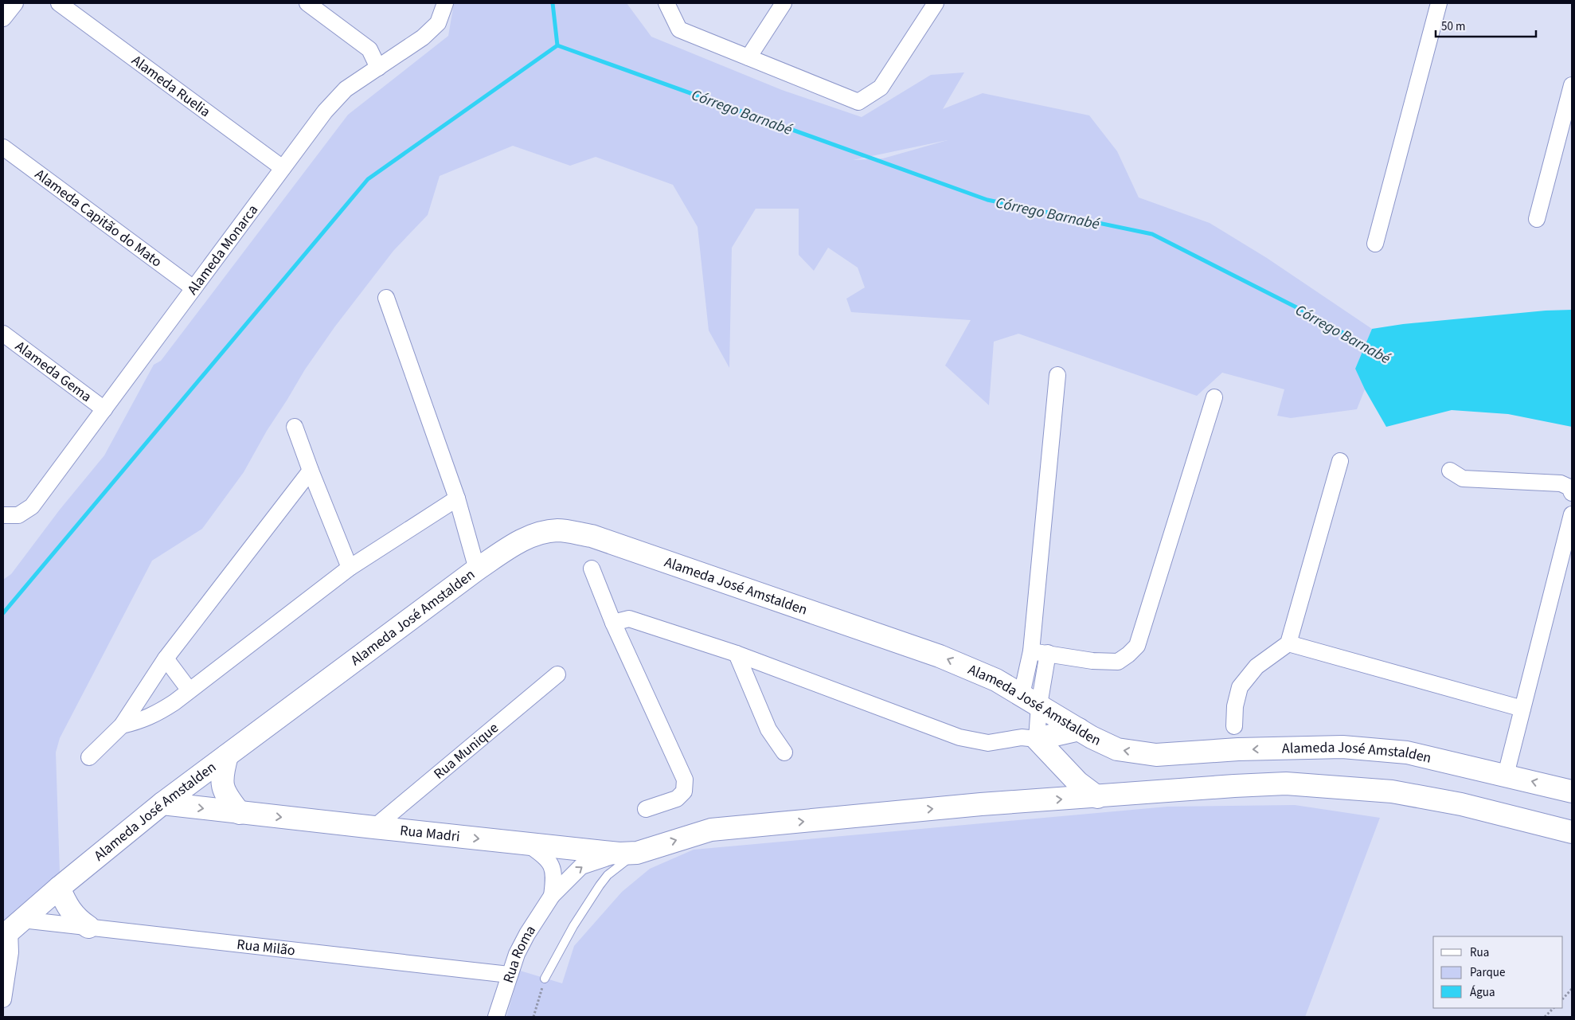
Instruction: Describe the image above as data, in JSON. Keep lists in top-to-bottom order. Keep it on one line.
{"streets":{"street":["Alameda Ruelia","Alameda Capitão do Mato","Alameda Monarca","Alameda Gema","Alameda José Amstalden","Rua Munique","Rua Madri","Rua Milão","Rua Roma"]},"crossings":[["Alameda Ruelia","Alameda Monarca"],["Alameda Capitão do Mato","Alameda Monarca"],["Alameda Monarca","Alameda Gema"],["Alameda José Amstalden","Rua Madri"],["Alameda José Amstalden","Rua Milão"],["Rua Munique","Rua Madri"],["Rua Madri","Rua Roma"],["Rua Milão","Rua Roma"]],"one_way":["Rua Madri"],"water":["Córrego Barnabé"],"legend":["Rua","Parque","Água"],"scale_bar":"50 m"}
